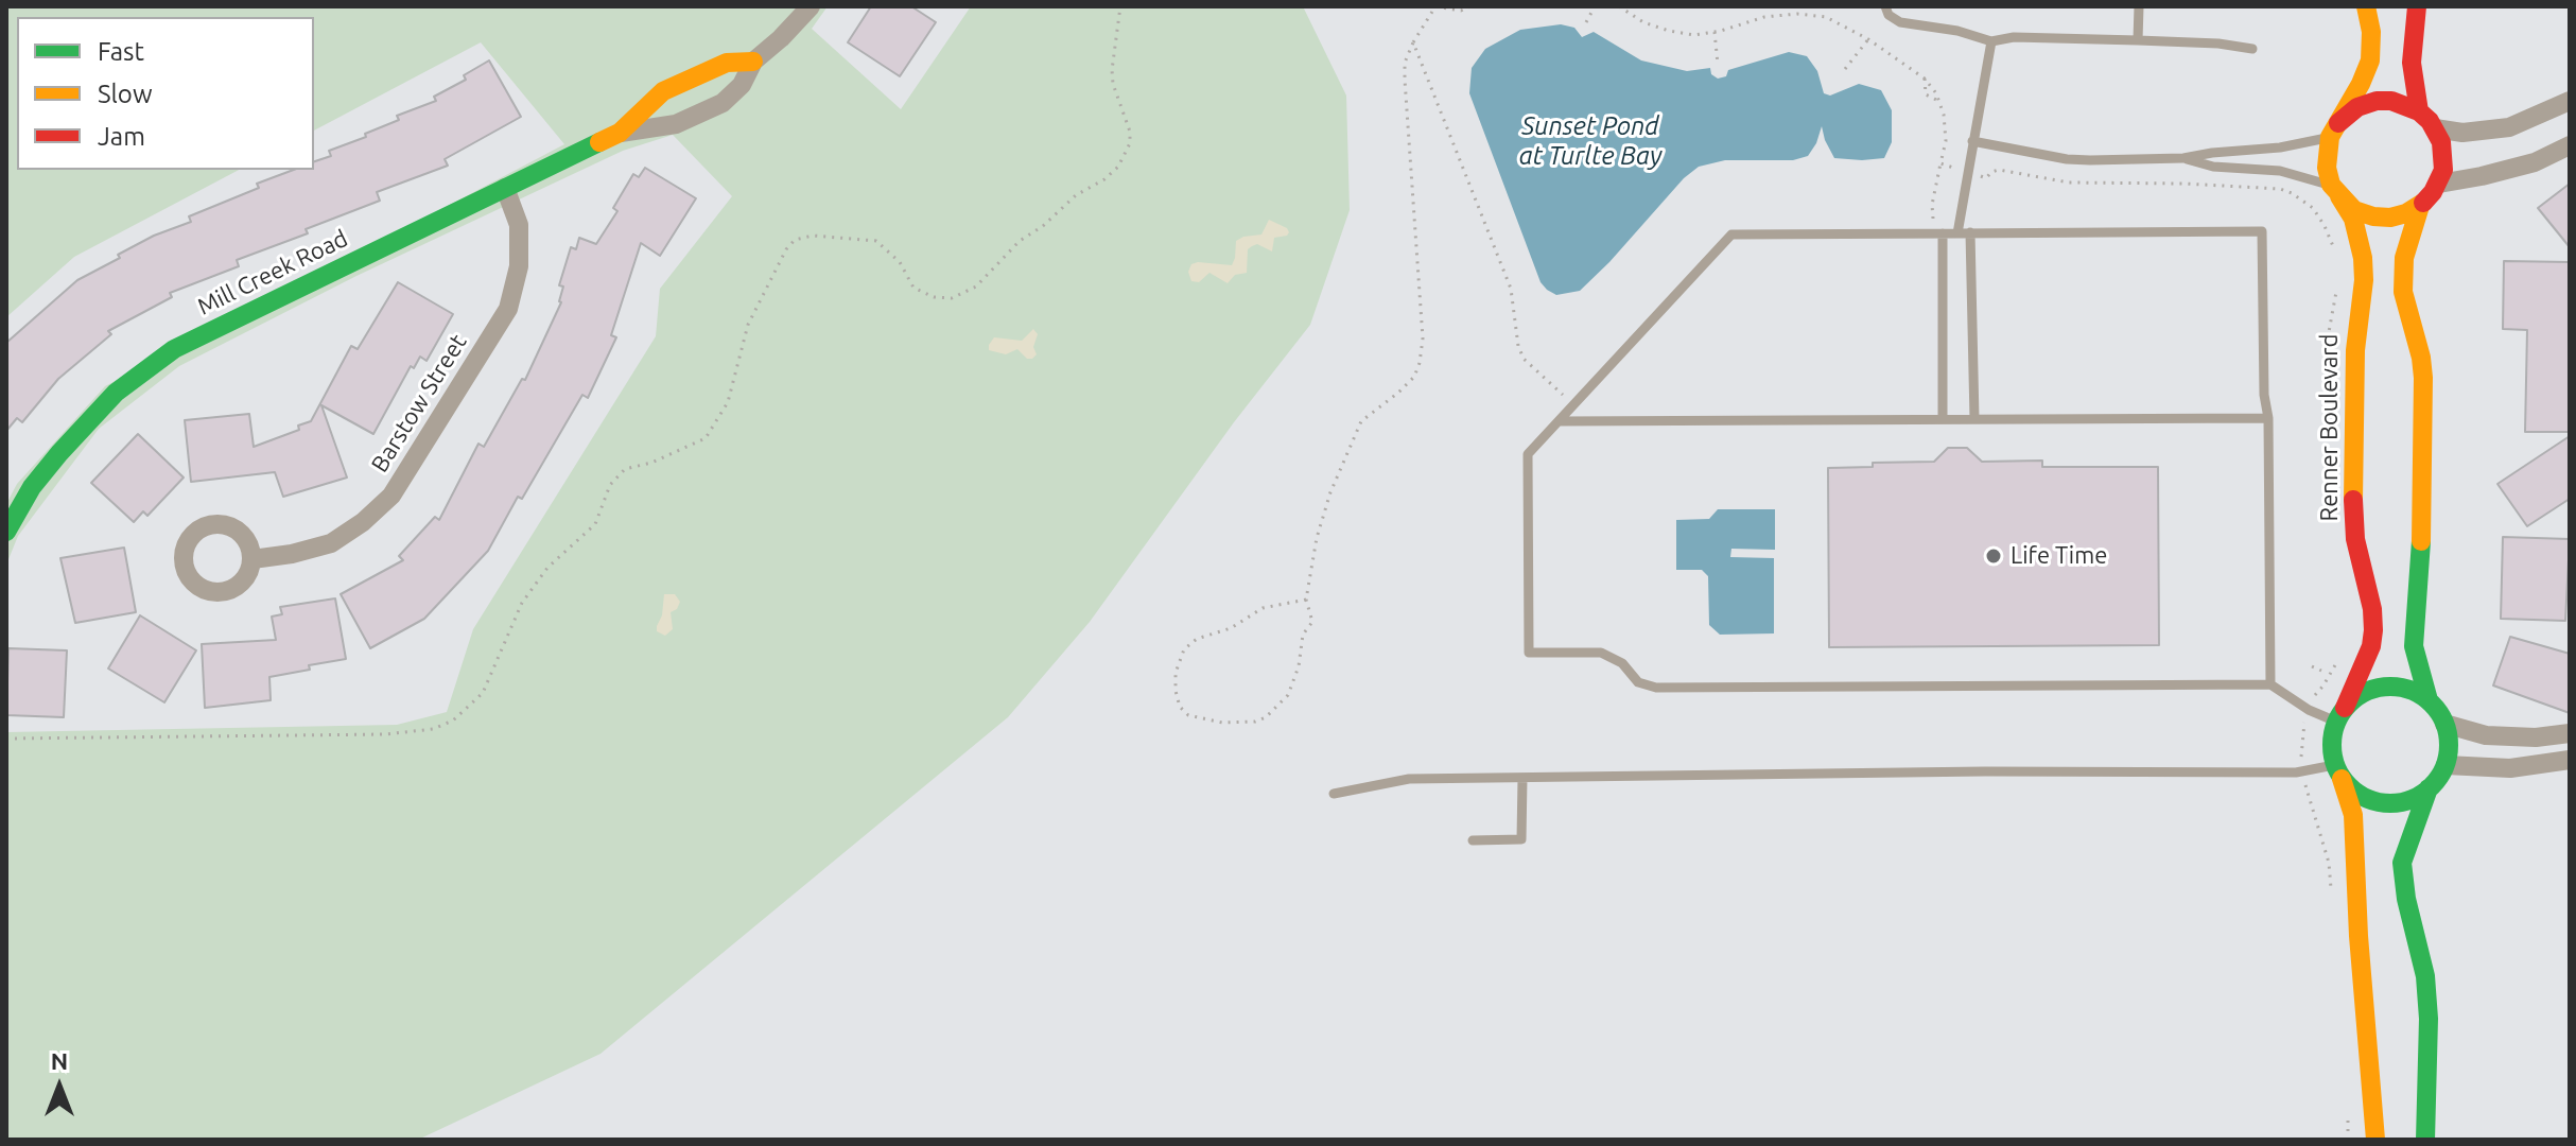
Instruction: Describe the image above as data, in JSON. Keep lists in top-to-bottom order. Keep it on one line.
{"streets":{"main road":["Mill Creek Road","Renner Boulevard"],"street":["Barstow Street"]},"crossings":[["Mill Creek Road","Barstow Street"]],"water":["Sunset Pond at Turlte Bay"],"places":["Life Time"],"legend":["Fast","Slow","Jam"],"north":"top"}
